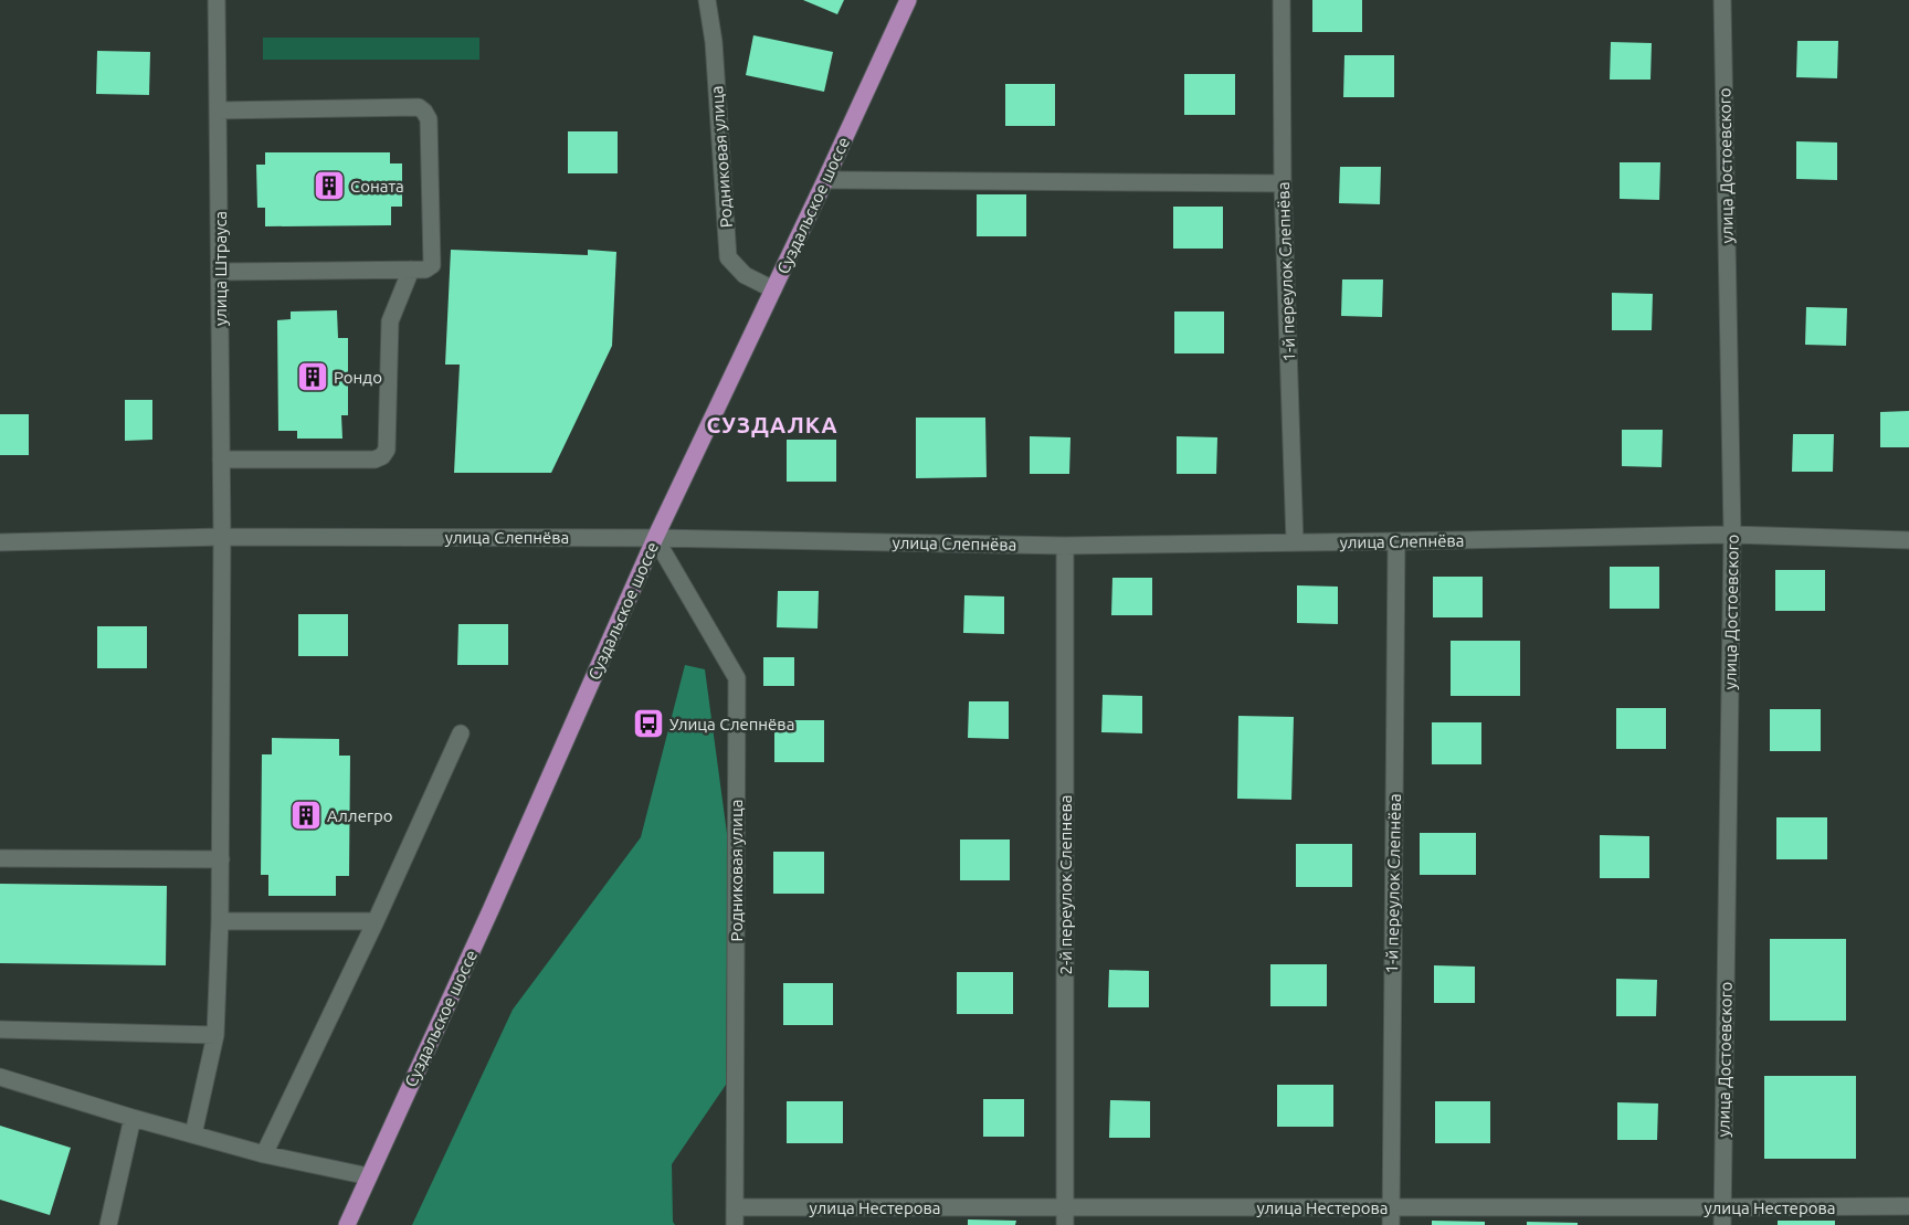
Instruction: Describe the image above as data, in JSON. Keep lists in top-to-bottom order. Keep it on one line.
{"streets":{"main road":["Суздальское шоссе"],"street":["Родниковая улица","улица Достоевского","улица Штрауса","1-й переулок Слепнёва","улица Слепнёва","2-й переулок Слепнева","улица Нестерова"]},"crossings":[["Родниковая улица","Суздальское шоссе"],["Родниковая улица","улица Слепнёва"],["Родниковая улица","улица Нестерова"],["улица Достоевского","улица Слепнёва"],["улица Достоевского","улица Нестерова"],["Суздальское шоссе","улица Слепнёва"],["улица Штрауса","улица Слепнёва"],["1-й переулок Слепнёва","улица Слепнёва"],["1-й переулок Слепнёва","улица Нестерова"],["улица Слепнёва","2-й переулок Слепнева"],["2-й переулок Слепнева","улица Нестерова"]],"districts":["СУЗДАЛКА"],"places":{"building":["Соната","Рондо","Аллегро"],"bus stop":["Улица Слепнёва"]}}
